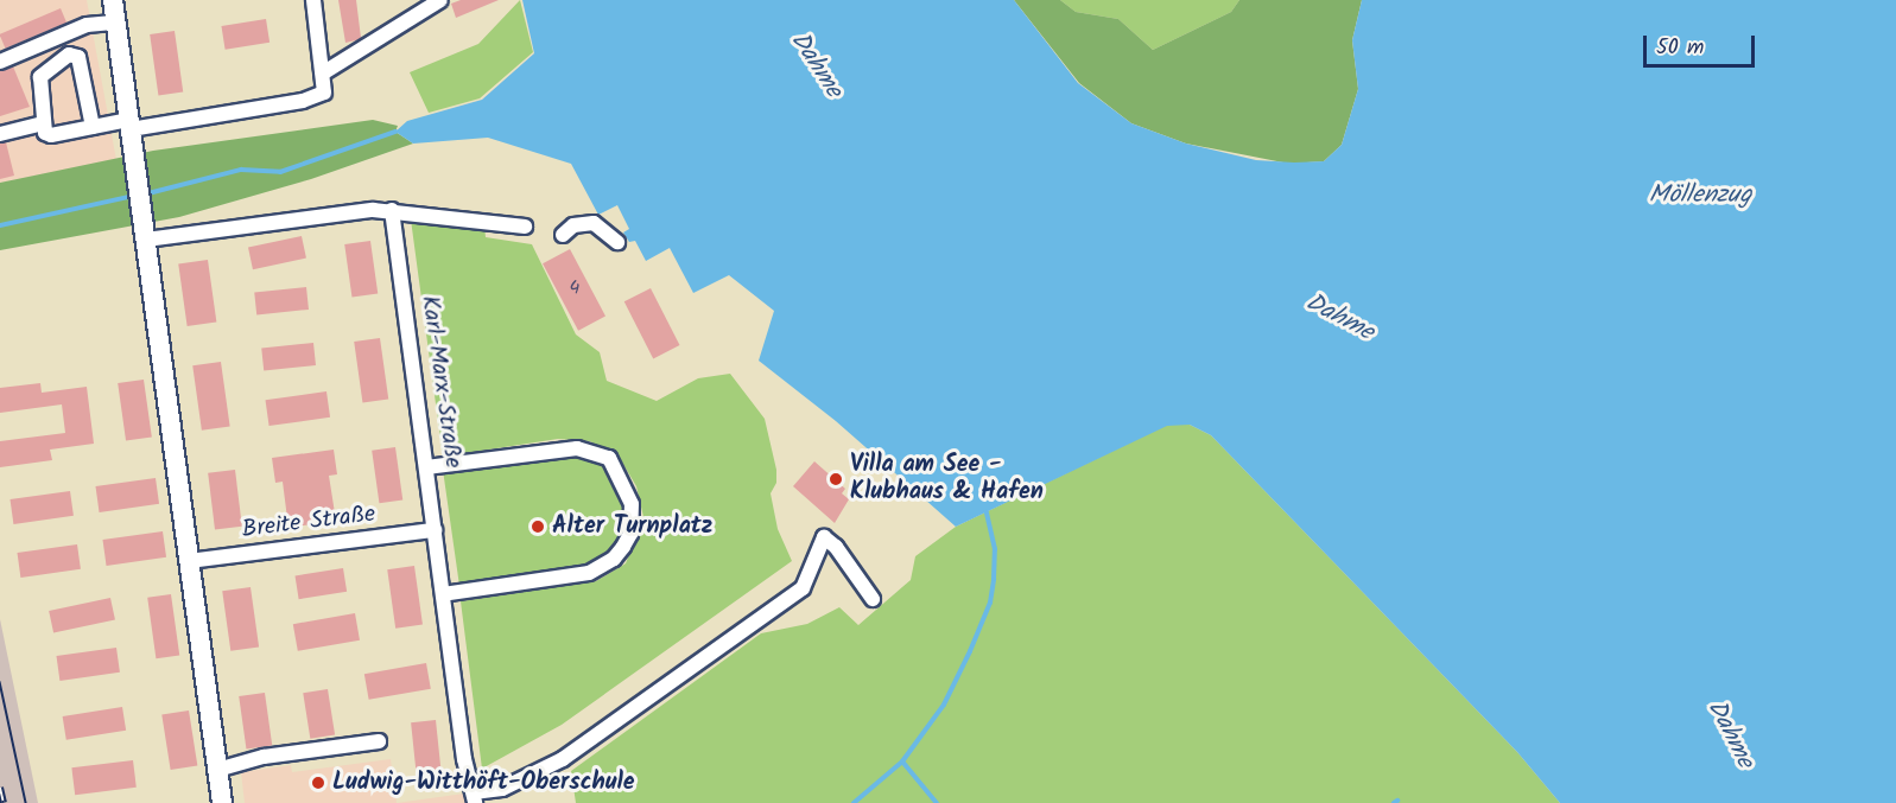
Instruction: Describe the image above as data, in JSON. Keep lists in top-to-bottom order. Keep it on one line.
{"streets":{"street":["Karl-Marx-Straße","Breite Straße"]},"crossings":[["Karl-Marx-Straße","Breite Straße"]],"water":["Dahme","Möllenzug"],"places":["Villa am See - Klubhaus & Hafen","Alter Turnplatz","Ludwig-Witthöft-Oberschule"],"house_numbers":["4"],"scale_bar":"50 m"}
